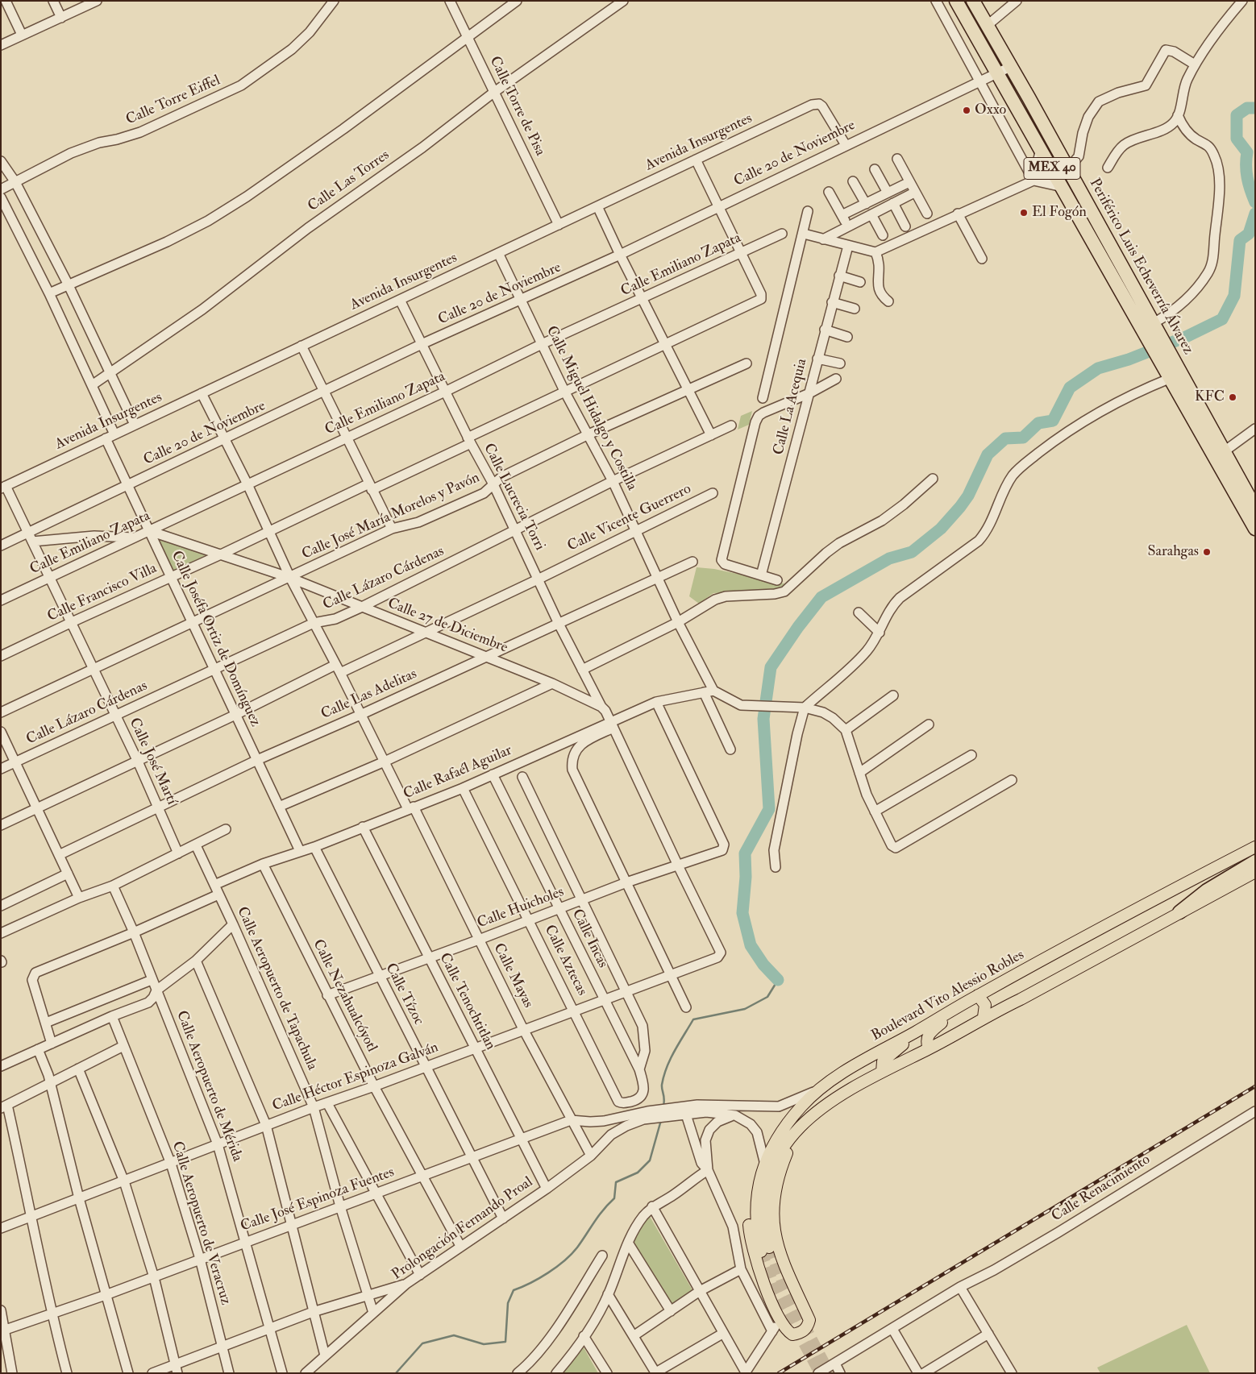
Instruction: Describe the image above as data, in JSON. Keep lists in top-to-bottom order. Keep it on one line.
{"streets":{"highway":["MEX 40","Periférico Luis Echeverría Álvarez"],"main road":["Boulevard Vito Alessio Robles"],"street":["Calle Torre Eiffel","Calle Torre de Pisa","Avenida Insurgentes","Calle 20 de Noviembre","Calle Las Torres","Calle Emiliano Zapata","Calle La Acequia","Calle Miguel Hidalgo y Costilla","Calle Lucrecia Torri","Calle José María Morelos y Pavón","Calle Vicente Guerrero","Calle Lázaro Cárdenas","Calle Francisco Villa","Calle 27 de Diciembre","Calle Joséfa Ortiz de Domínguez","Calle Las Adelitas","Calle José Martí","Calle Rafaél Aguilar","Calle Huicholes","Calle Incas","Calle Aztecas","Calle Mayas","Calle Aeropuerto de Tapachula","Calle Tízoc","Calle Nezahualcóyotl","Calle Tenochtitlan","Calle Héctor Espinoza Galván","Calle Aeropuerto de Mérida","Calle Renacimiento","Calle José Espinoza Fuentes","Calle Aeropuerto de Veracruz","Prolongación Fernando Proal"]},"crossings":[["Calle Torre de Pisa","Avenida Insurgentes"],["Calle Torre de Pisa","Calle Las Torres"],["Avenida Insurgentes","Calle 20 de Noviembre"],["Avenida Insurgentes","Calle Miguel Hidalgo y Costilla"],["Avenida Insurgentes","Calle Lucrecia Torri"],["Avenida Insurgentes","Calle Joséfa Ortiz de Domínguez"],["Avenida Insurgentes","Calle José Martí"],["Avenida Insurgentes","Calle Mayas"],["Calle 20 de Noviembre","Periférico Luis Echeverría Álvarez"],["Calle 20 de Noviembre","Calle Miguel Hidalgo y Costilla"],["Calle 20 de Noviembre","Calle Lucrecia Torri"],["Calle 20 de Noviembre","Calle Joséfa Ortiz de Domínguez"],["Calle 20 de Noviembre","Calle José Martí"],["Calle 20 de Noviembre","Calle Mayas"],["Calle Emiliano Zapata","Calle Miguel Hidalgo y Costilla"],["Calle Emiliano Zapata","Calle Lucrecia Torri"],["Calle Emiliano Zapata","Calle Francisco Villa"],["Calle Emiliano Zapata","Calle 27 de Diciembre"],["Calle Emiliano Zapata","Calle Joséfa Ortiz de Domínguez"],["Calle Emiliano Zapata","Calle José Martí"],["Calle Emiliano Zapata","Calle Mayas"],["Calle Miguel Hidalgo y Costilla","Calle José María Morelos y Pavón"],["Calle Miguel Hidalgo y Costilla","Calle Vicente Guerrero"],["Calle Miguel Hidalgo y Costilla","Calle Lázaro Cárdenas"],["Calle Miguel Hidalgo y Costilla","Calle Francisco Villa"],["Calle Miguel Hidalgo y Costilla","Calle Las Adelitas"],["Calle Miguel Hidalgo y Costilla","Calle Rafaél Aguilar"],["Calle Lucrecia Torri","Calle José María Morelos y Pavón"],["Calle Lucrecia Torri","Calle Vicente Guerrero"],["Calle Lucrecia Torri","Calle Lázaro Cárdenas"],["Calle Lucrecia Torri","Calle Francisco Villa"],["Calle Lucrecia Torri","Calle 27 de Diciembre"],["Calle Lucrecia Torri","Calle Las Adelitas"],["Calle José María Morelos y Pavón","Calle 27 de Diciembre"],["Calle José María Morelos y Pavón","Calle Joséfa Ortiz de Domínguez"],["Calle José María Morelos y Pavón","Calle José Martí"],["Calle José María Morelos y Pavón","Calle Mayas"],["Calle Vicente Guerrero","Calle 27 de Diciembre"],["Calle Vicente Guerrero","Calle Joséfa Ortiz de Domínguez"],["Calle Vicente Guerrero","Calle José Martí"],["Calle Vicente Guerrero","Calle Mayas"],["Calle Lázaro Cárdenas","Calle 27 de Diciembre"],["Calle Lázaro Cárdenas","Calle Joséfa Ortiz de Domínguez"],["Calle Lázaro Cárdenas","Calle José Martí"],["Calle Lázaro Cárdenas","Calle Mayas"],["Calle Francisco Villa","Calle 27 de Diciembre"],["Calle Francisco Villa","Calle Joséfa Ortiz de Domínguez"],["Calle Francisco Villa","Calle José Martí"],["Calle Francisco Villa","Calle Mayas"],["Calle 27 de Diciembre","Calle Joséfa Ortiz de Domínguez"],["Calle 27 de Diciembre","Calle Las Adelitas"],["Calle 27 de Diciembre","Calle Mayas"],["Calle Joséfa Ortiz de Domínguez","Calle Las Adelitas"],["Calle Joséfa Ortiz de Domínguez","Calle Rafaél Aguilar"],["Calle Las Adelitas","Calle José Martí"],["Calle Las Adelitas","Calle Mayas"],["Calle Rafaél Aguilar","Calle Huicholes"],["Calle Rafaél Aguilar","Calle Incas"],["Calle Rafaél Aguilar","Calle Aztecas"],["Calle Rafaél Aguilar","Calle Mayas"],["Calle Rafaél Aguilar","Calle Aeropuerto de Tapachula"],["Calle Rafaél Aguilar","Calle Tízoc"],["Calle Rafaél Aguilar","Calle Nezahualcóyotl"],["Calle Rafaél Aguilar","Calle Tenochtitlan"],["Calle Huicholes","Calle Incas"],["Calle Huicholes","Calle Aztecas"],["Calle Huicholes","Calle Mayas"],["Calle Huicholes","Calle Tízoc"],["Calle Huicholes","Calle Nezahualcóyotl"],["Calle Huicholes","Calle Tenochtitlan"],["Calle Huicholes","Calle Héctor Espinoza Galván"],["Calle Incas","Calle Aztecas"],["Calle Incas","Calle Héctor Espinoza Galván"],["Calle Aztecas","Calle Héctor Espinoza Galván"],["Calle Mayas","Calle Héctor Espinoza Galván"],["Calle Mayas","Calle José Espinoza Fuentes"],["Calle Mayas","Prolongación Fernando Proal"],["Calle Aeropuerto de Tapachula","Calle Héctor Espinoza Galván"],["Calle Aeropuerto de Tapachula","Calle José Espinoza Fuentes"],["Calle Aeropuerto de Tapachula","Prolongación Fernando Proal"],["Calle Tízoc","Calle Héctor Espinoza Galván"],["Calle Tízoc","Calle José Espinoza Fuentes"],["Calle Tízoc","Prolongación Fernando Proal"],["Calle Nezahualcóyotl","Calle Héctor Espinoza Galván"],["Calle Nezahualcóyotl","Calle José Espinoza Fuentes"],["Calle Nezahualcóyotl","Prolongación Fernando Proal"],["Calle Tenochtitlan","Calle Héctor Espinoza Galván"],["Calle Tenochtitlan","Calle José Espinoza Fuentes"],["Calle Tenochtitlan","Prolongación Fernando Proal"],["Calle Héctor Espinoza Galván","Calle Aeropuerto de Mérida"],["Calle Héctor Espinoza Galván","Calle Aeropuerto de Veracruz"],["Calle Aeropuerto de Mérida","Calle José Espinoza Fuentes"],["Calle José Espinoza Fuentes","Calle Aeropuerto de Veracruz"],["Calle José Espinoza Fuentes","Prolongación Fernando Proal"]],"places":["Oxxo","El Fogón","KFC","Sarahgas"]}
